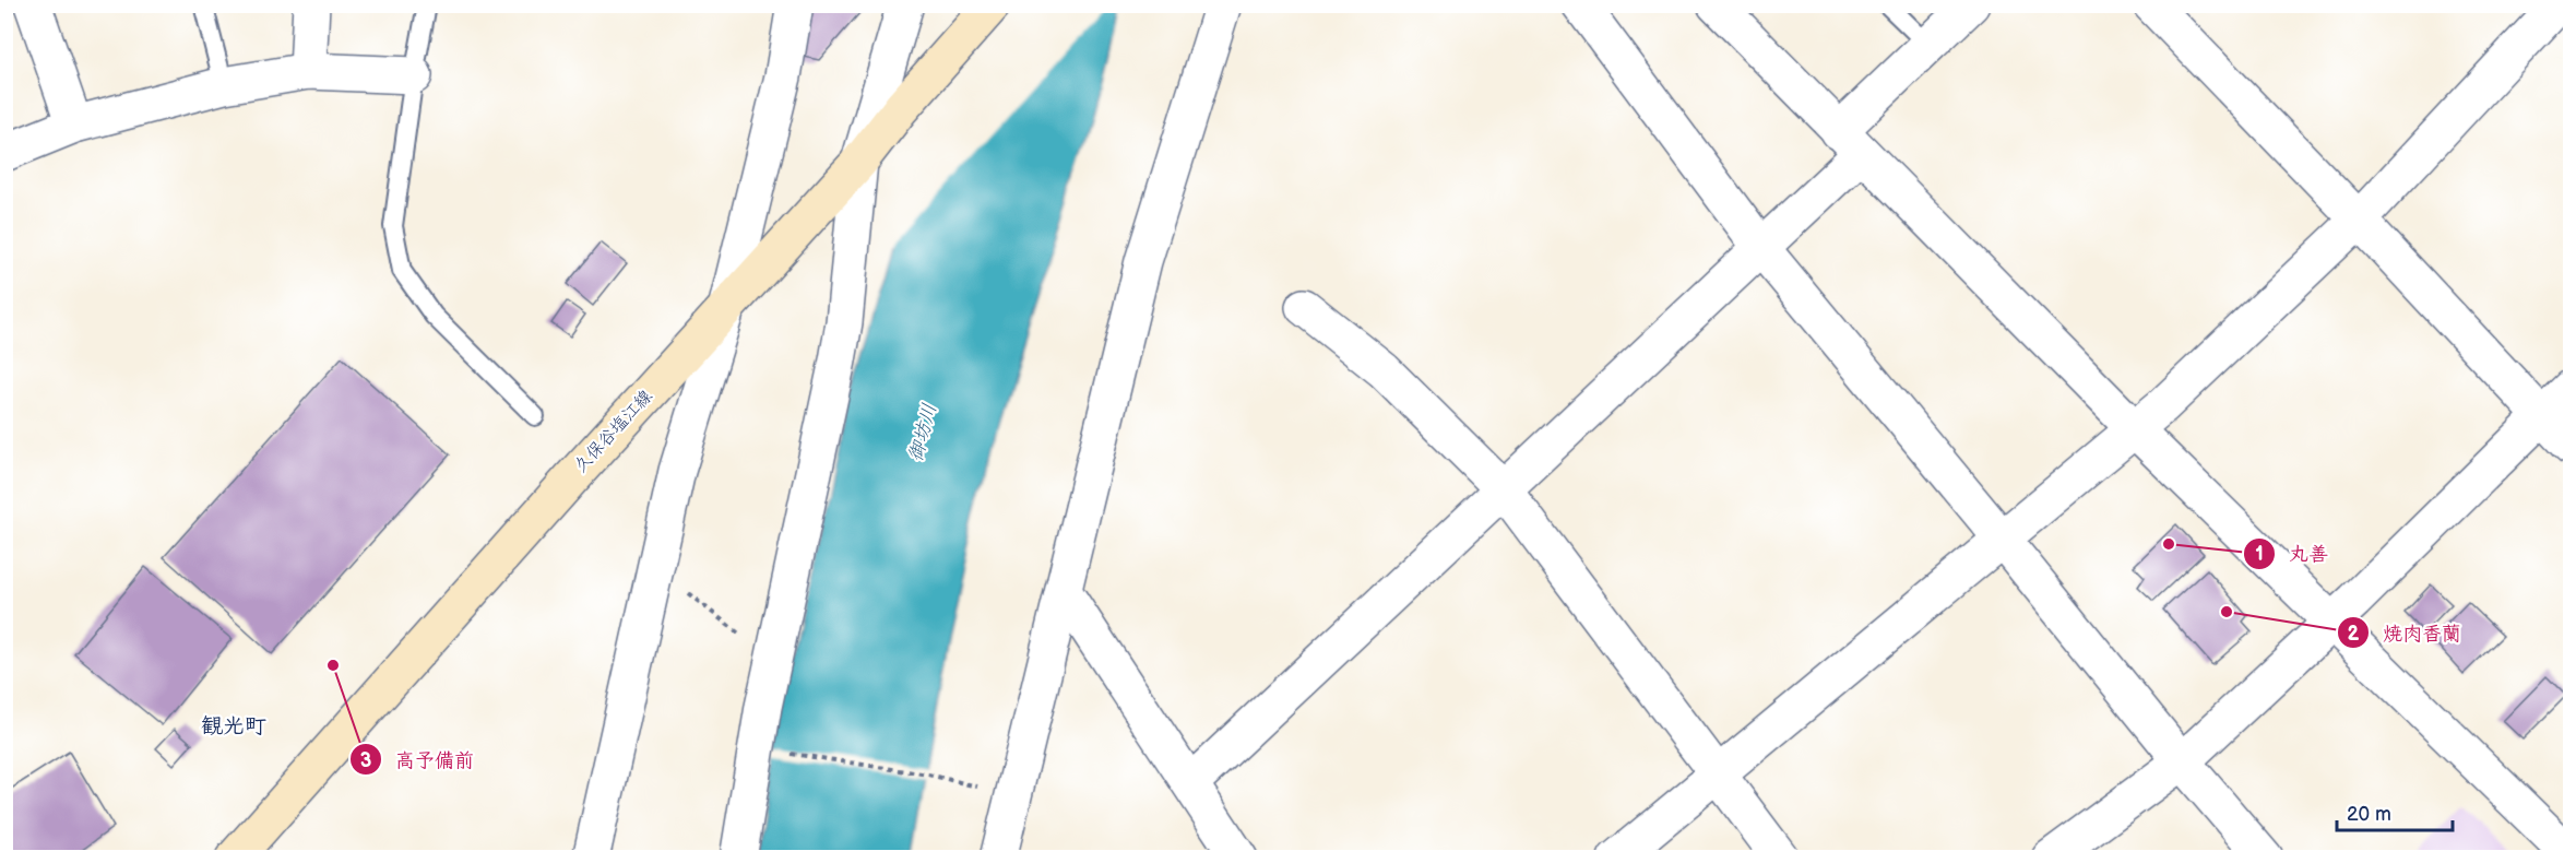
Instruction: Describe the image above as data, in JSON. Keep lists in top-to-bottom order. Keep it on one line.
{"streets":{"main road":["久保谷塩江線"]},"districts":["観光町"],"water":["御坊川"],"places":["丸善","焼肉香蘭","高予備前"],"scale_bar":"20 m"}
